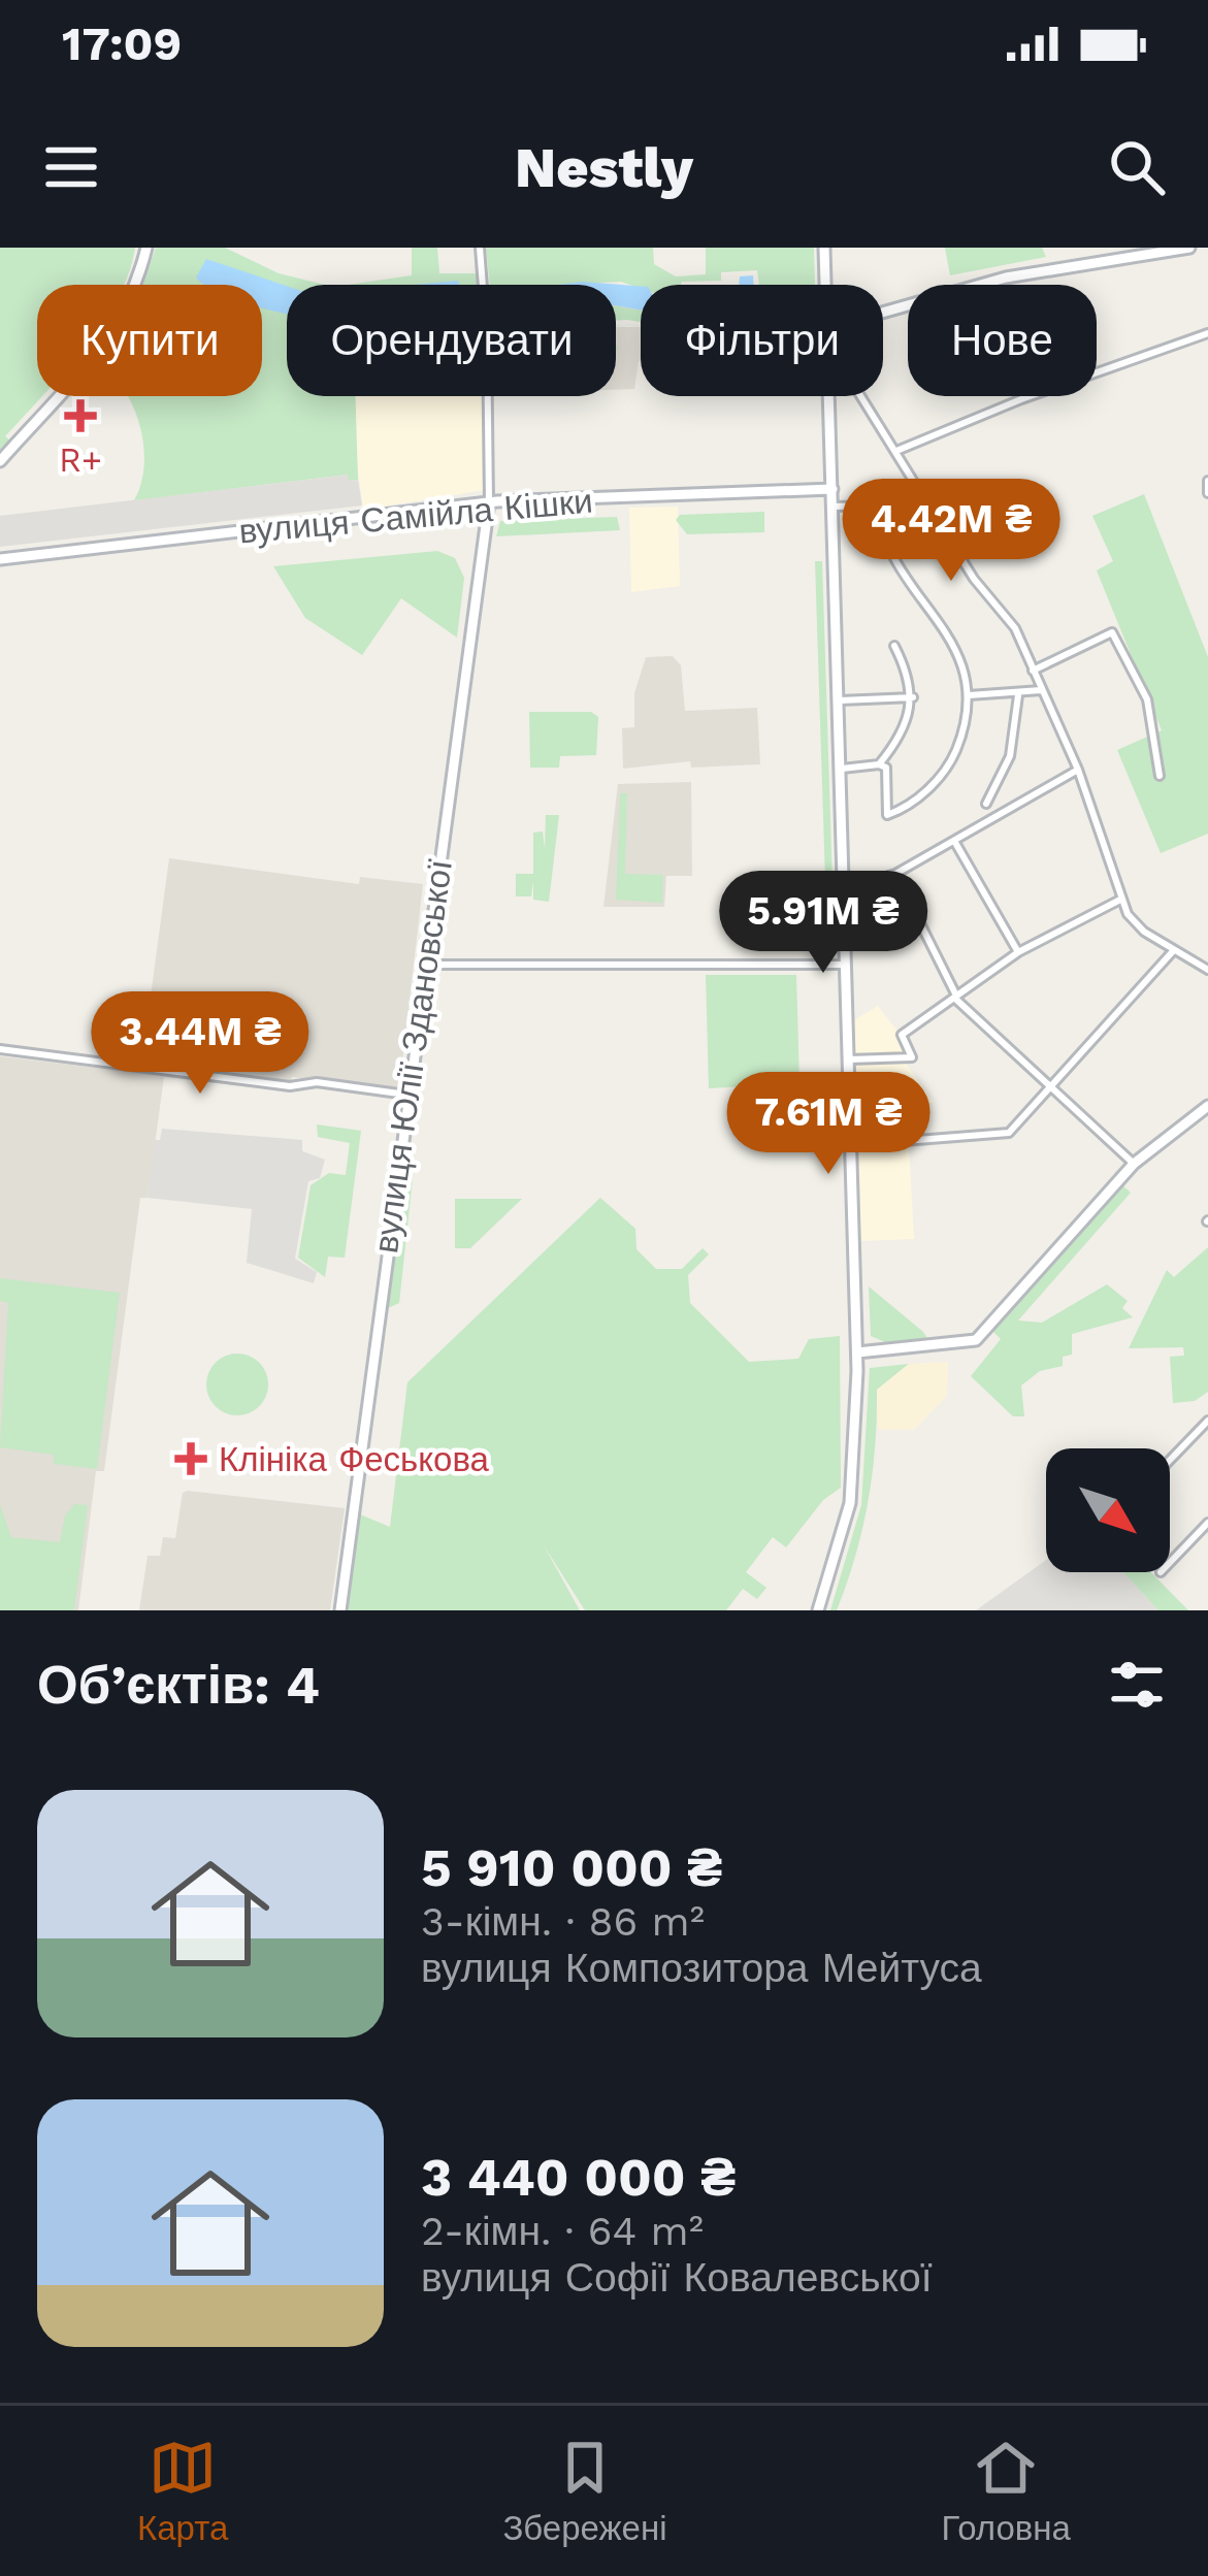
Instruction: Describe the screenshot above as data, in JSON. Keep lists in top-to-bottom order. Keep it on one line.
{"streets":{"street":["вулиця Самійла Кішки","вулиця Юлії Здановської"]},"crossings":[["вулиця Самійла Кішки","вулиця Юлії Здановської"]],"places":{"health":["R+","Клініка Феськова"]},"north":"bottom right","page":{"status":"17:09","header":"Nestly","chip":["Купити","Орендувати","Фільтри","Нове"],"price":["4.42M ₴","5.91M ₴","3.44M ₴","7.61M ₴"],"heading":"Об’єктів: 4","list":[{"name":"5 910 000 ₴","note":"3-кімн. · 86 m² · вулиця Композитора Мейтуса"},{"name":"3 440 000 ₴","note":"2-кімн. · 64 m² · вулиця Софії Ковалевської"}],"tabs":["Карта","Збережені","Головна"]}}
